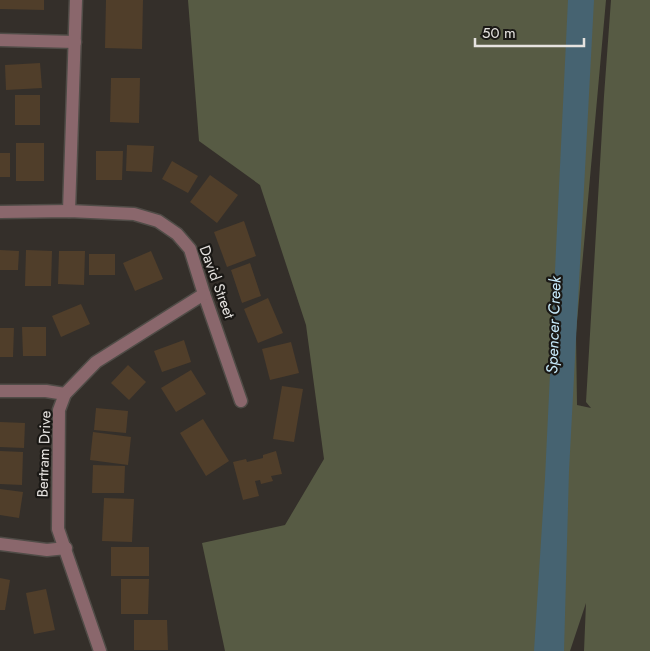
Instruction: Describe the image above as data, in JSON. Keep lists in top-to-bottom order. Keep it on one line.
{"streets":{"street":["David Street","Bertram Drive"]},"crossings":[["David Street","Bertram Drive"]],"water":["Spencer Creek"],"scale_bar":"50 m"}
